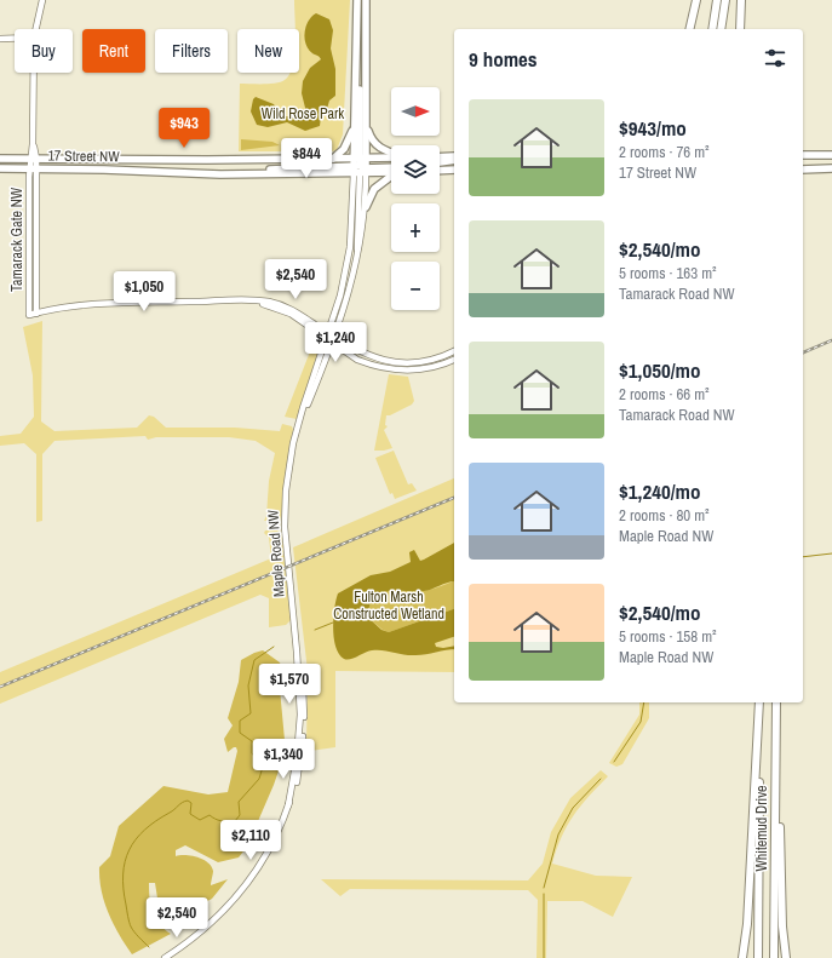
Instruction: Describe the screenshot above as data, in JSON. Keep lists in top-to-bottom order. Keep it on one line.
{"streets":{"highway":["Whitemud Drive"],"main road":["17 Street NW"],"street":["Tamarack Gate NW","Maple Road NW"]},"crossings":[["17 Street NW","Tamarack Gate NW"],["17 Street NW","Maple Road NW"]],"parks":["Wild Rose Park","Fulton Marsh Constructed Wetland"],"north":"right","page":{"chip":["Buy","Rent","Filters","New"],"heading":"9 homes","map_buttons":["+","−"],"list":[{"name":"$943/mo","note":"2 rooms · 76 m² · 17 Street NW"},{"name":"$2,540/mo","note":"5 rooms · 163 m² · Tamarack Road NW"},{"name":"$1,050/mo","note":"2 rooms · 66 m² · Tamarack Road NW"},{"name":"$1,240/mo","note":"2 rooms · 80 m² · Maple Road NW"},{"name":"$2,540/mo","note":"5 rooms · 158 m² · Maple Road NW"}],"price":["$943","$844","$2,540","$1,050","$1,240","$1,570","$1,340","$2,110","$2,540"]}}
